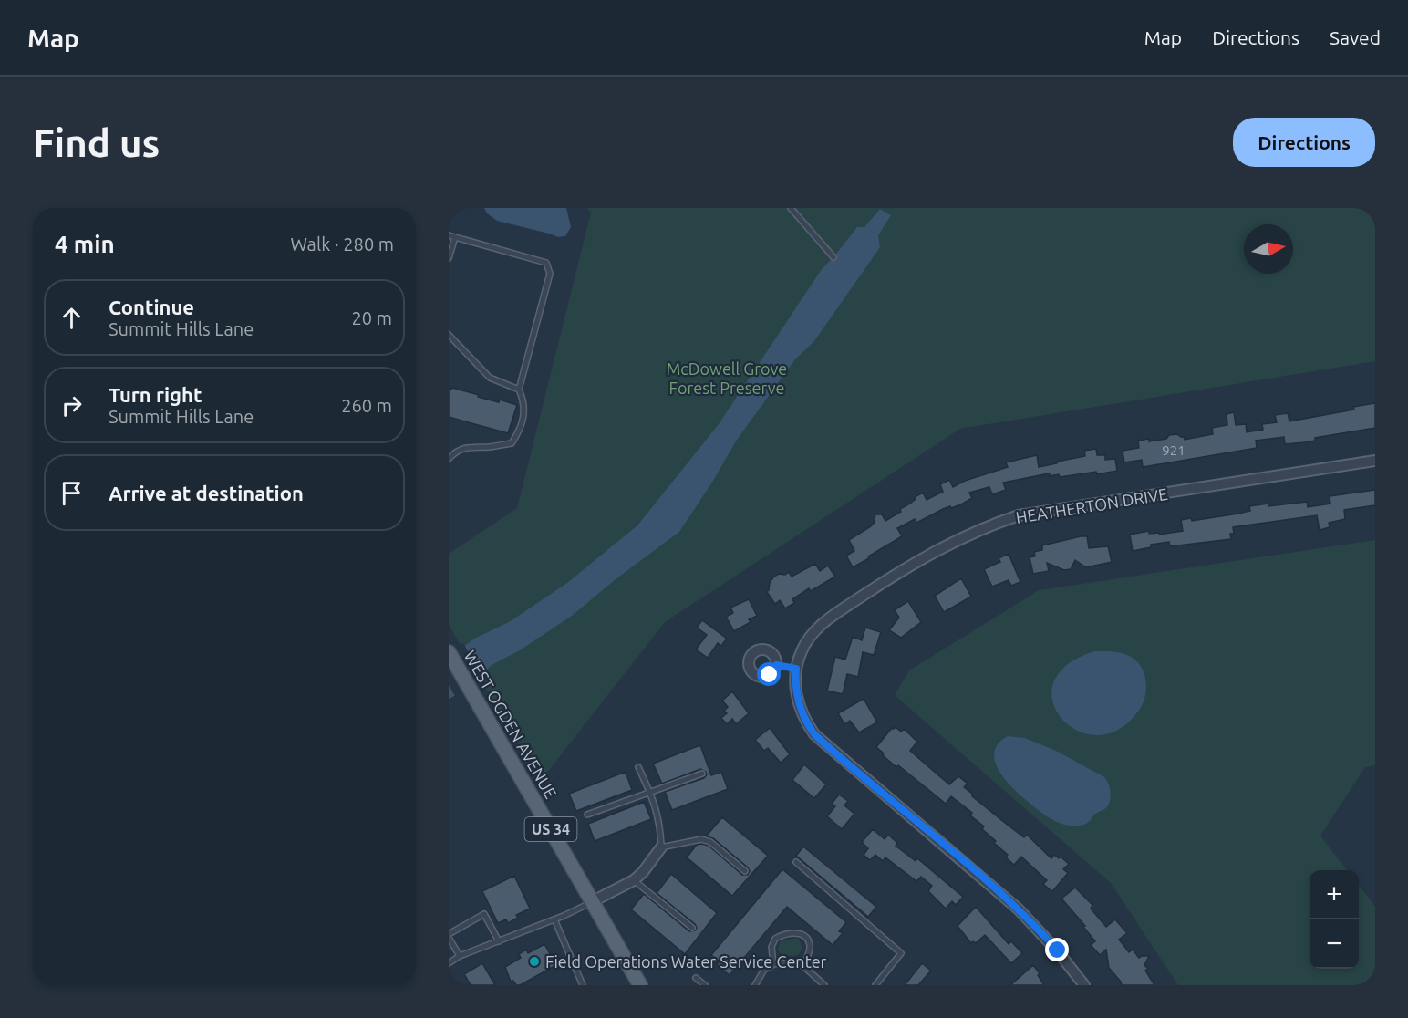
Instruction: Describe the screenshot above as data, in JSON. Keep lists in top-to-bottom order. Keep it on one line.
{"streets":{"main road":["WEST OGDEN AVENUE","US 34"],"street":["HEATHERTON DRIVE"]},"parks":["McDowell Grove Forest Preserve"],"places":["Field Operations Water Service Center"],"house_numbers":["921"],"north":"right","page":{"header":"Map","nav":["Map","Directions","Saved"],"buttons":"Directions","title":"Find us","heading":["4 min","Walk · 280 m"],"list":[["Continue","Summit Hills Lane","20 m"],["Turn right","Summit Hills Lane","260 m"],"Arrive at destination"],"map_buttons":["+","−"]}}
